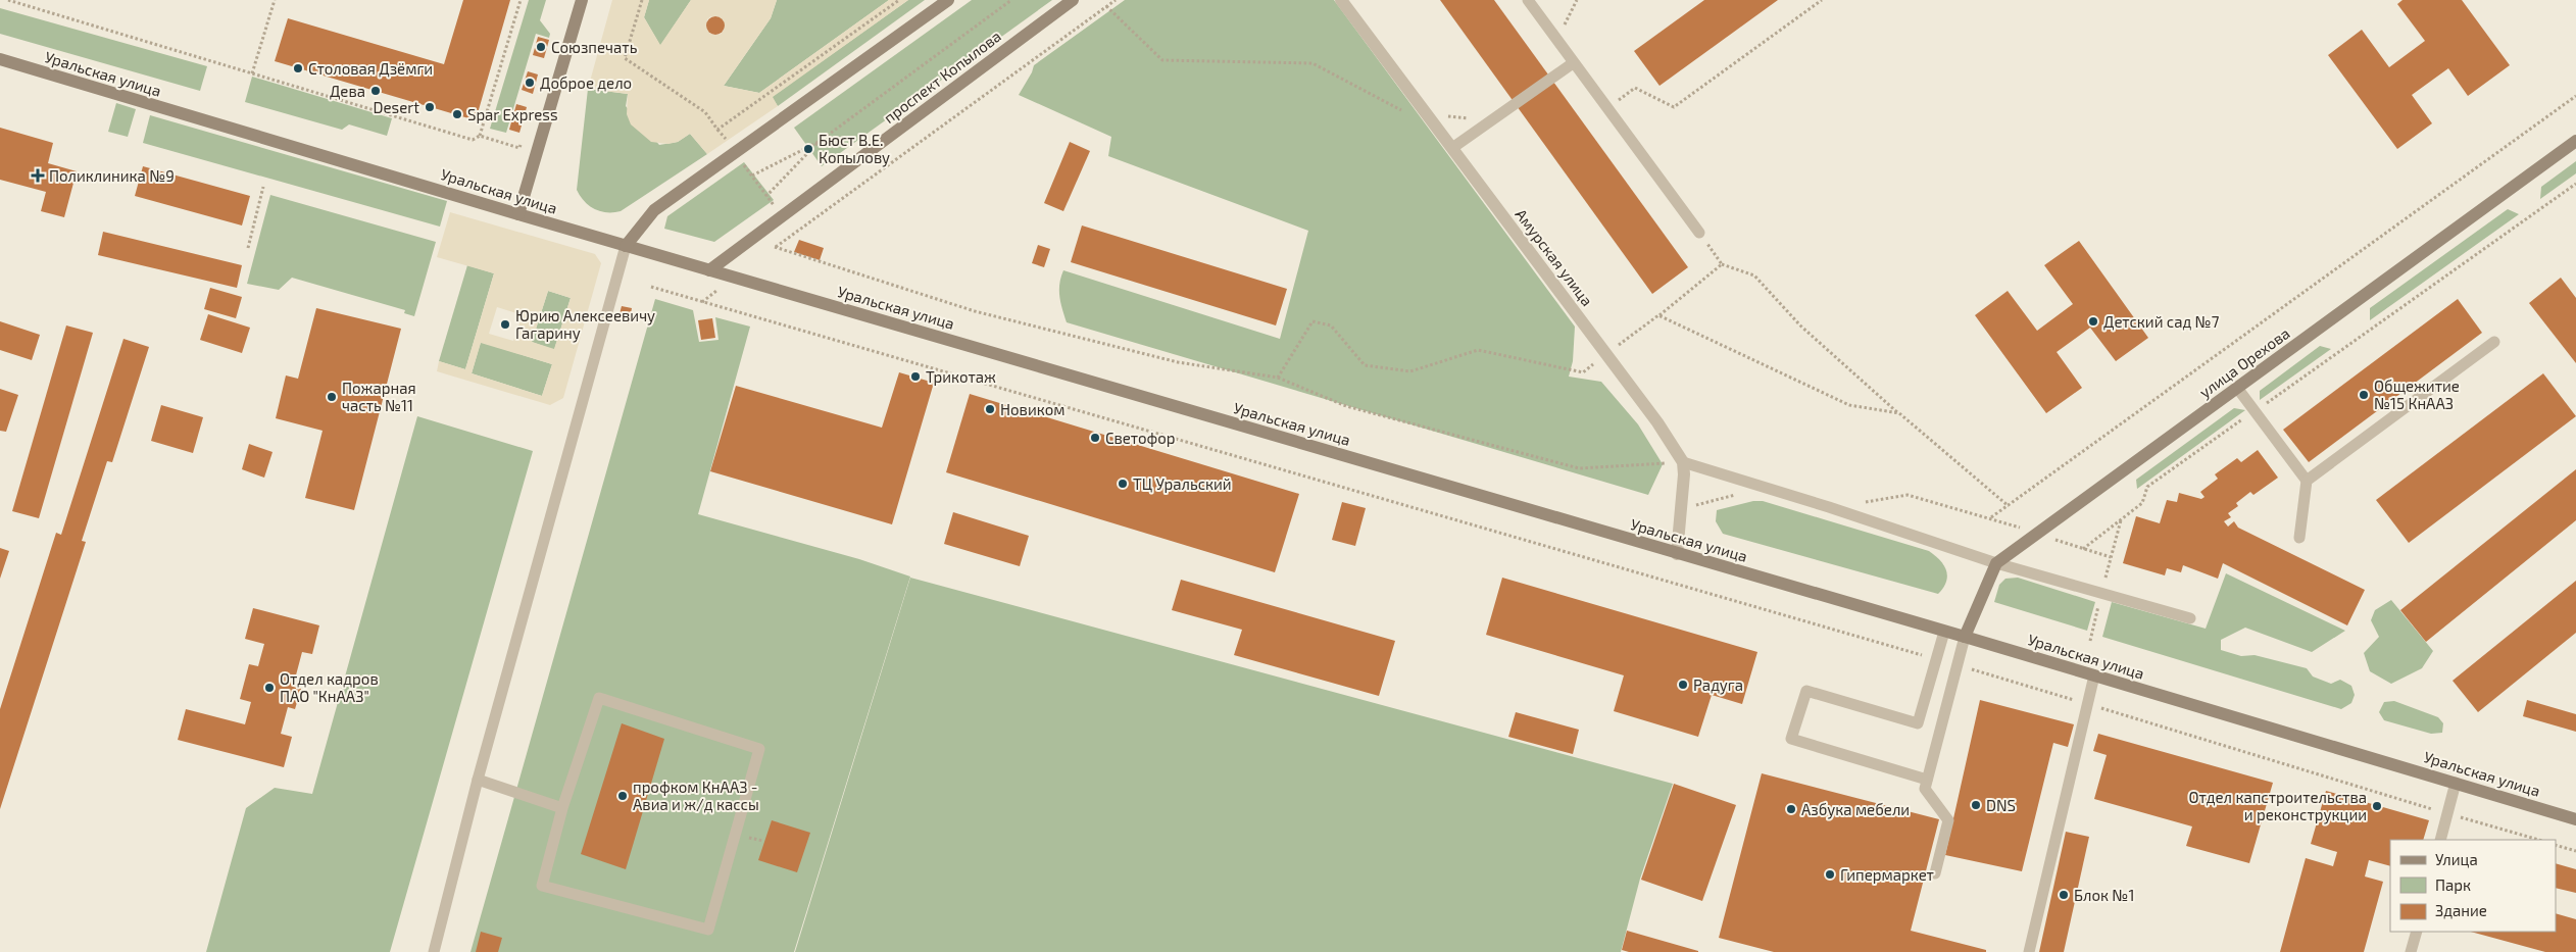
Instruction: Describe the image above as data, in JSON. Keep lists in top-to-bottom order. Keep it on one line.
{"streets":{"street":["Уральская улица","проспект Копылова","Амурская улица","улица Орехова"]},"crossings":[["Уральская улица","проспект Копылова"]],"places":{"other":["Союзпечать","Столовая Дзёмги","Доброе дело","Дева","Desert","Spar Express","Бюст В.Е. Копылову","Детский сад №7","Юрию Алексеевичу Гагарину","Трикотаж","Общежитие №15 КнААЗ","Пожарная часть №11","Новиком","Светофор","ТЦ Уральский","Радуга","Отдел кадров ПАО \"КнААЗ\"","профком КнААЗ - Авиа и ж/д кассы","DNS","Отдел капстроительства и реконструкции","Азбука мебели","Гипермаркет","Блок №1"],"health":["Поликлиника №9"]},"legend":["Улица","Парк","Здание"]}
